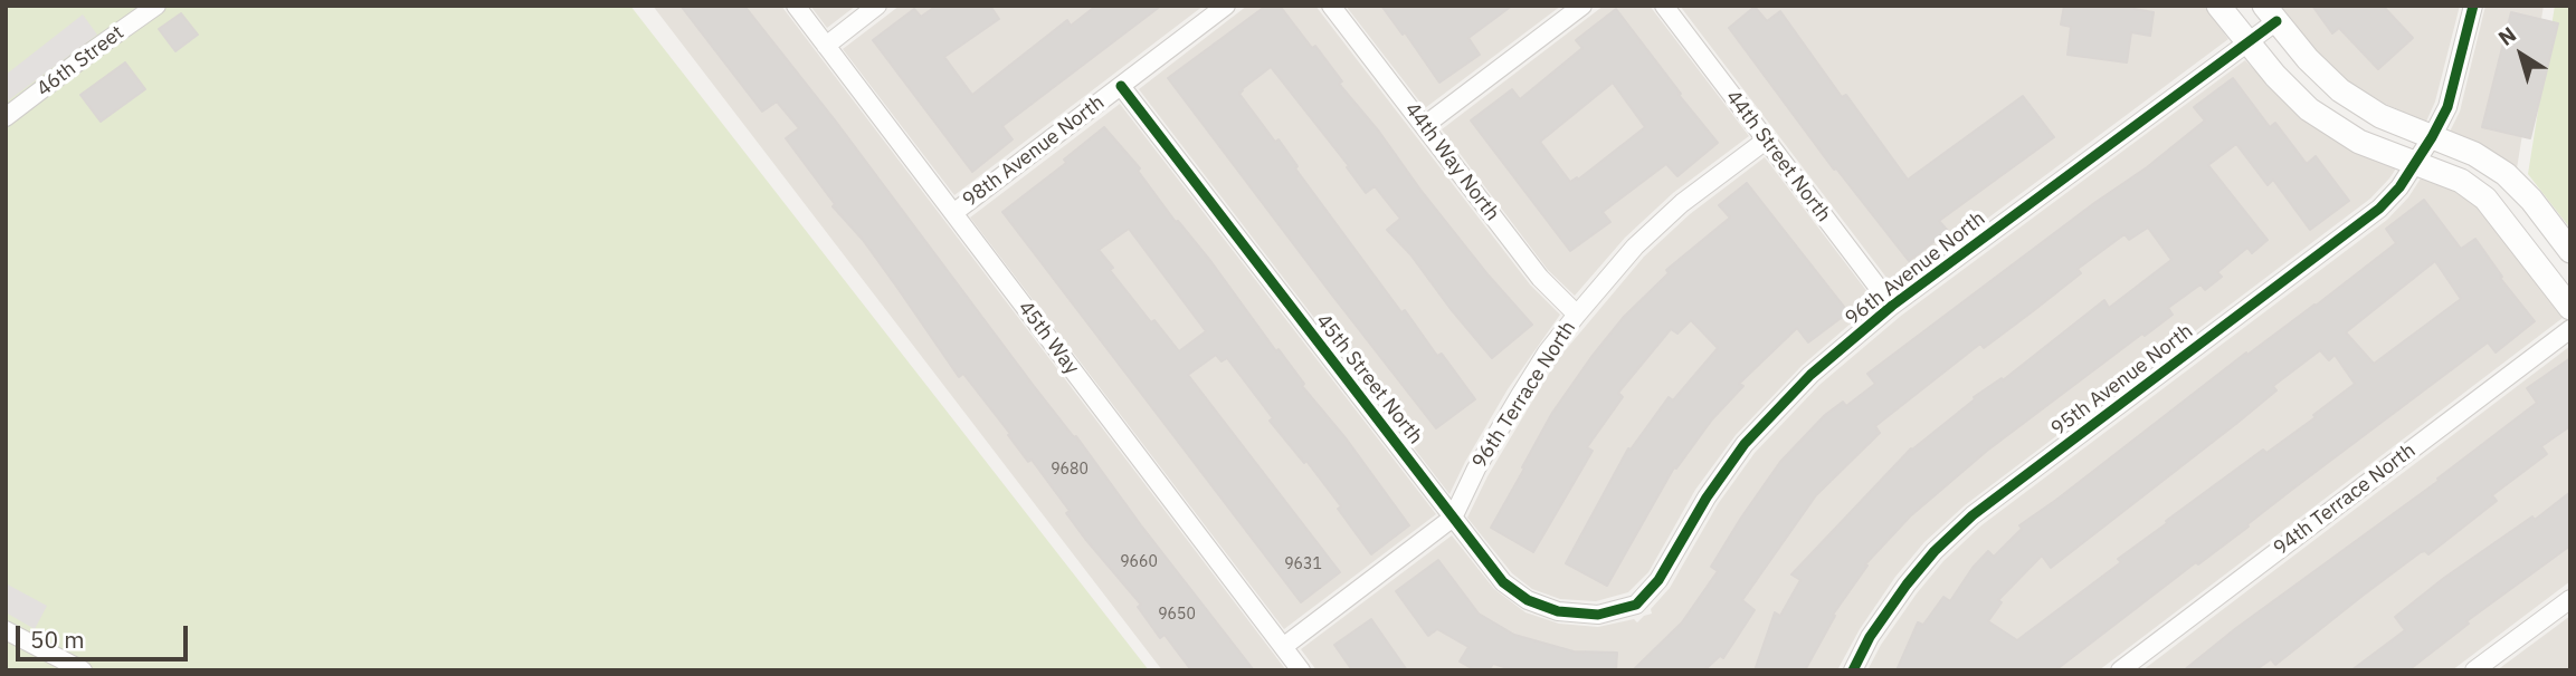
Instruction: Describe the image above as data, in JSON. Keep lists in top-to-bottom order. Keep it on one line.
{"streets":{"street":["46th Street","98th Avenue North","44th Street North","44th Way North","96th Avenue North","45th Way","45th Street North","95th Avenue North","96th Terrace North","94th Terrace North"]},"crossings":[["98th Avenue North","45th Way"],["98th Avenue North","45th Street North"],["44th Street North","96th Avenue North"],["44th Street North","96th Terrace North"],["44th Way North","96th Terrace North"],["96th Avenue North","45th Street North"],["45th Way","96th Terrace North"],["45th Street North","96th Terrace North"]],"house_numbers":["9680","9660","9631","9650"],"scale_bar":"50 m","north":"top left"}
